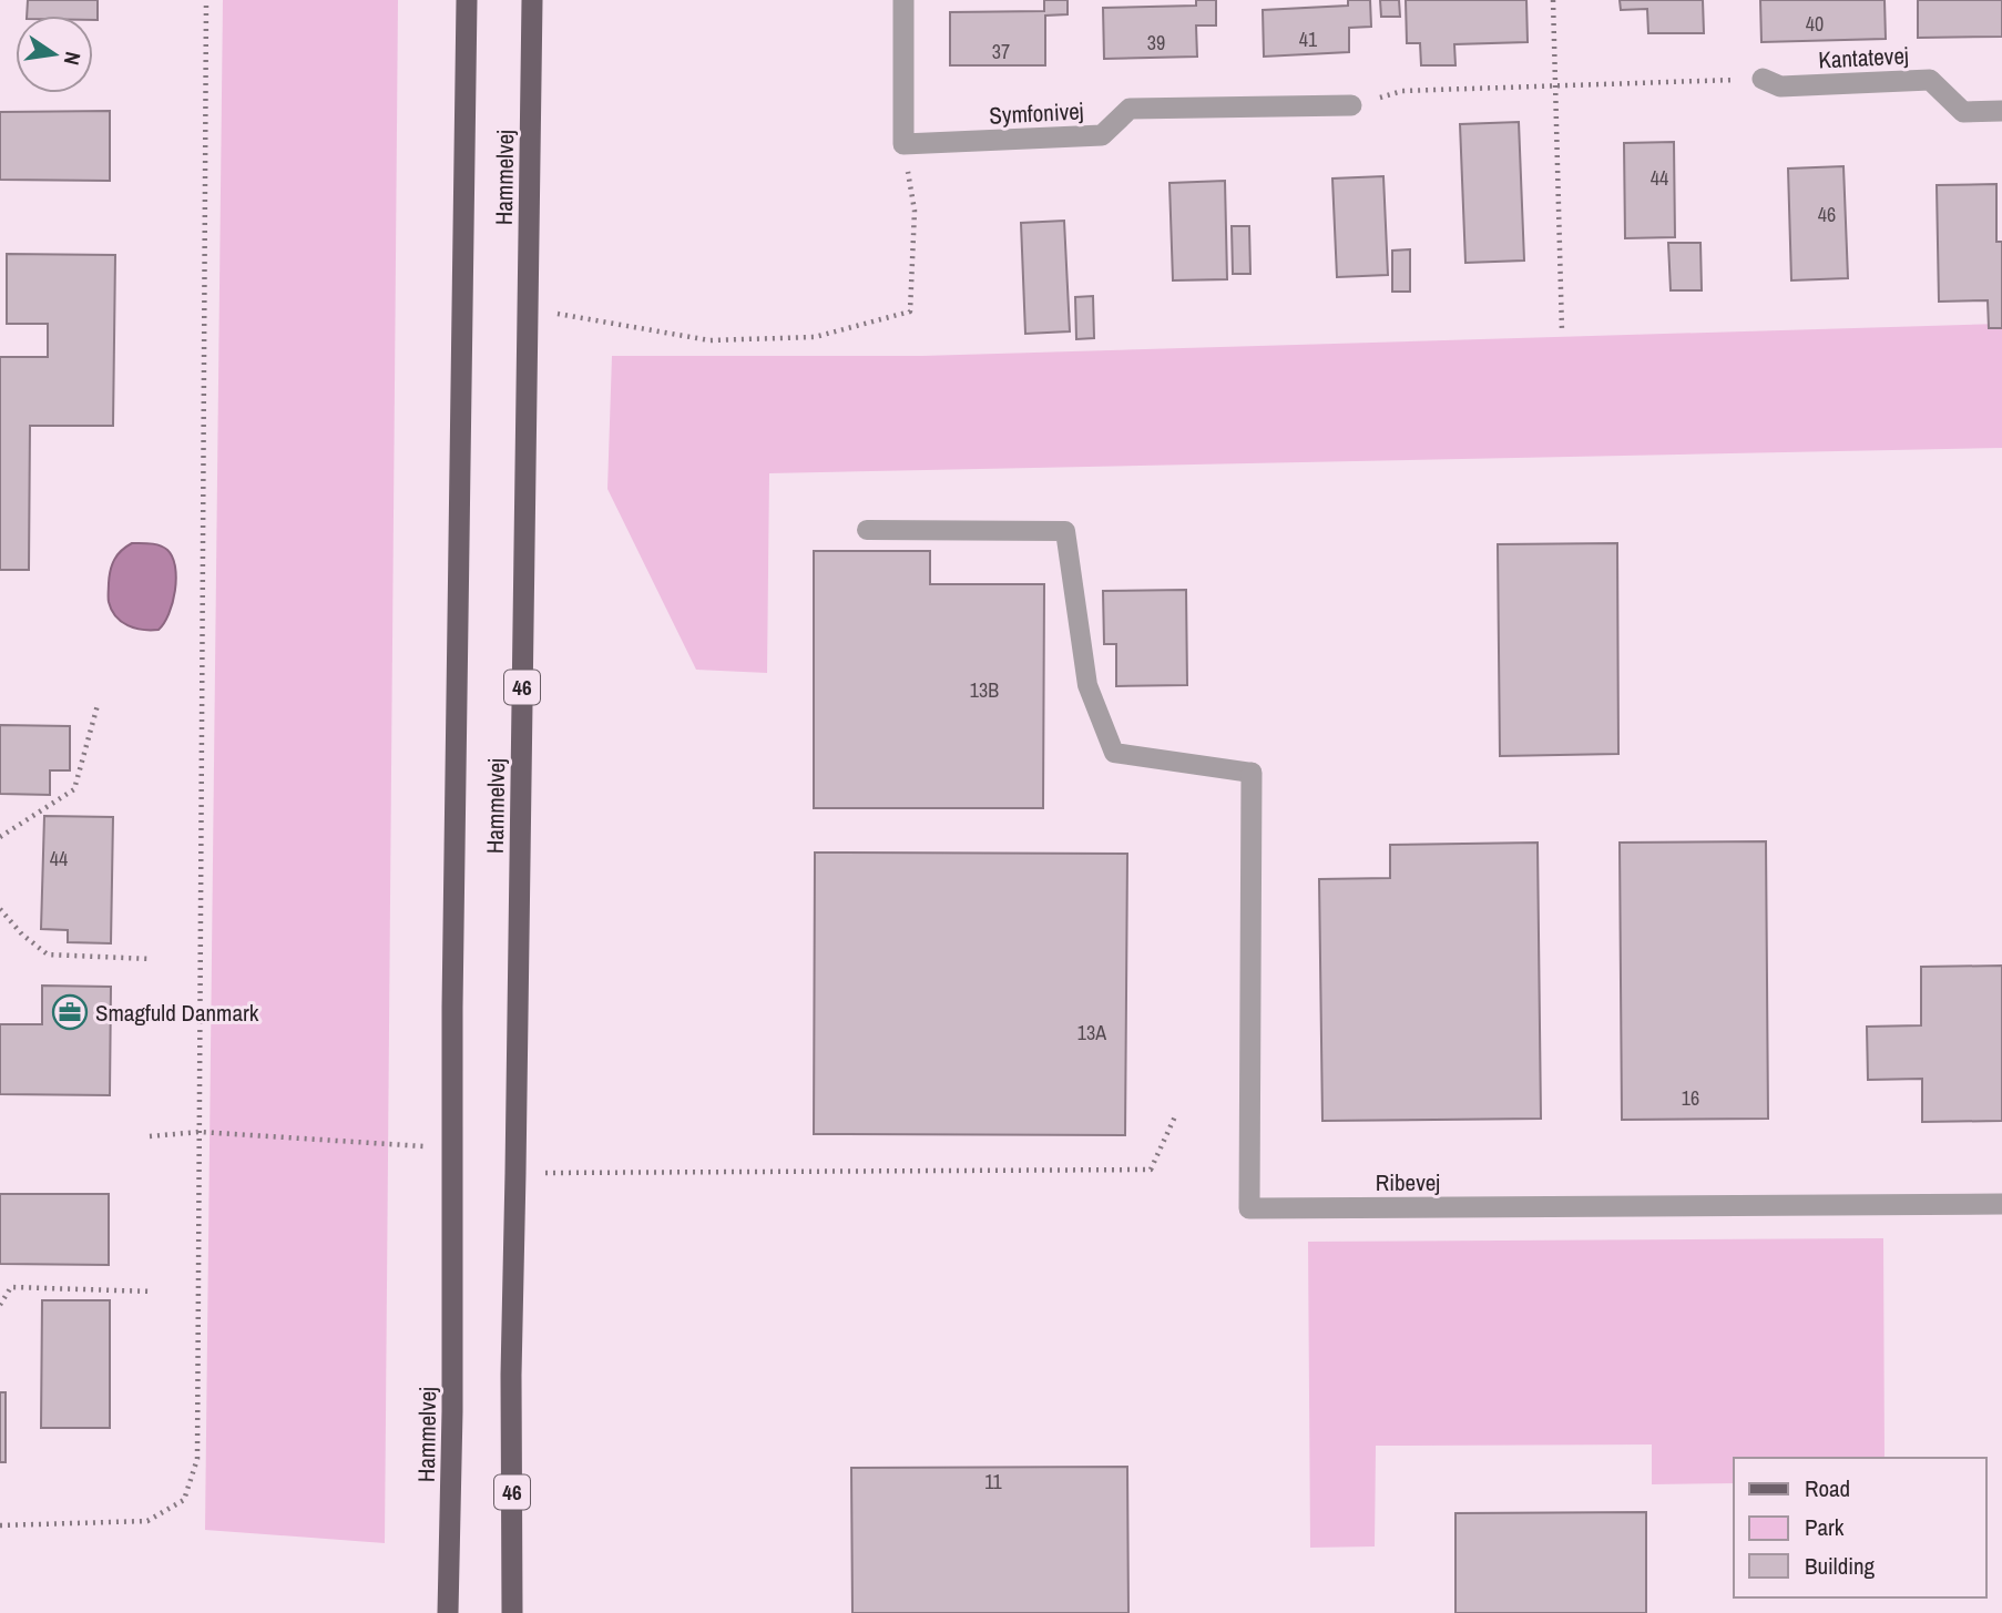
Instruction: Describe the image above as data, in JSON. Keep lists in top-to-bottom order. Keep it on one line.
{"streets":{"main road":["Hammelvej","46"],"street":["Kantatevej","Symfonivej","Ribevej"]},"places":{"office":["Smagfuld Danmark"]},"house_numbers":["40","41","39","37","44","46","13B","44","13A","16","11"],"legend":["Road","Park","Building"],"north":"right"}
